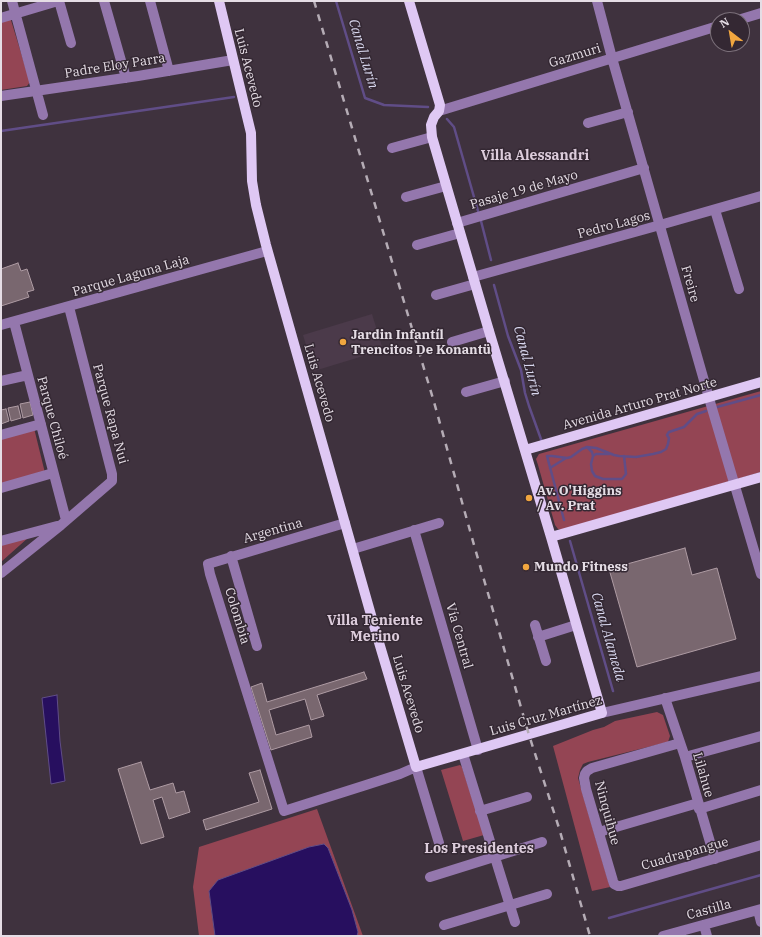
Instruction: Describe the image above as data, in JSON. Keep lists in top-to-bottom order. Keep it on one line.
{"streets":{"main road":["Luis Acevedo","Avenida Arturo Prat Norte","Luis Cruz Martínez"],"street":["Gazmuri","Padre Eloy Parra","Pasaje 19 de Mayo","Pedro Lagos","Parque Laguna Laja","Freire","Parque Rapa Nui","Parque Chiloé","Argentina","Colombia","Vía Central","Lilahue","Ninquihue","Cuadrapangue","Castilla"]},"crossings":[["Gazmuri","Freire"],["Padre Eloy Parra","Luis Acevedo"],["Luis Acevedo","Parque Laguna Laja"],["Luis Acevedo","Argentina"],["Luis Acevedo","Colombia"],["Luis Acevedo","Luis Cruz Martínez"],["Pasaje 19 de Mayo","Freire"],["Pedro Lagos","Freire"],["Parque Laguna Laja","Parque Rapa Nui"],["Parque Laguna Laja","Parque Chiloé"],["Freire","Avenida Arturo Prat Norte"],["Parque Rapa Nui","Parque Chiloé"],["Argentina","Colombia"],["Colombia","Luis Cruz Martínez"],["Vía Central","Luis Cruz Martínez"],["Luis Cruz Martínez","Lilahue"],["Lilahue","Ninquihue"],["Lilahue","Cuadrapangue"],["Ninquihue","Cuadrapangue"]],"districts":["Villa Alessandri","Villa Teniente Merino","Los Presidentes"],"water":["Canal Lurín","Canal Alameda"],"places":["Jardin Infantíl Trencitos De Konantü","Av. O'Higgins / Av. Prat","Mundo Fitness"],"north":"top left"}
